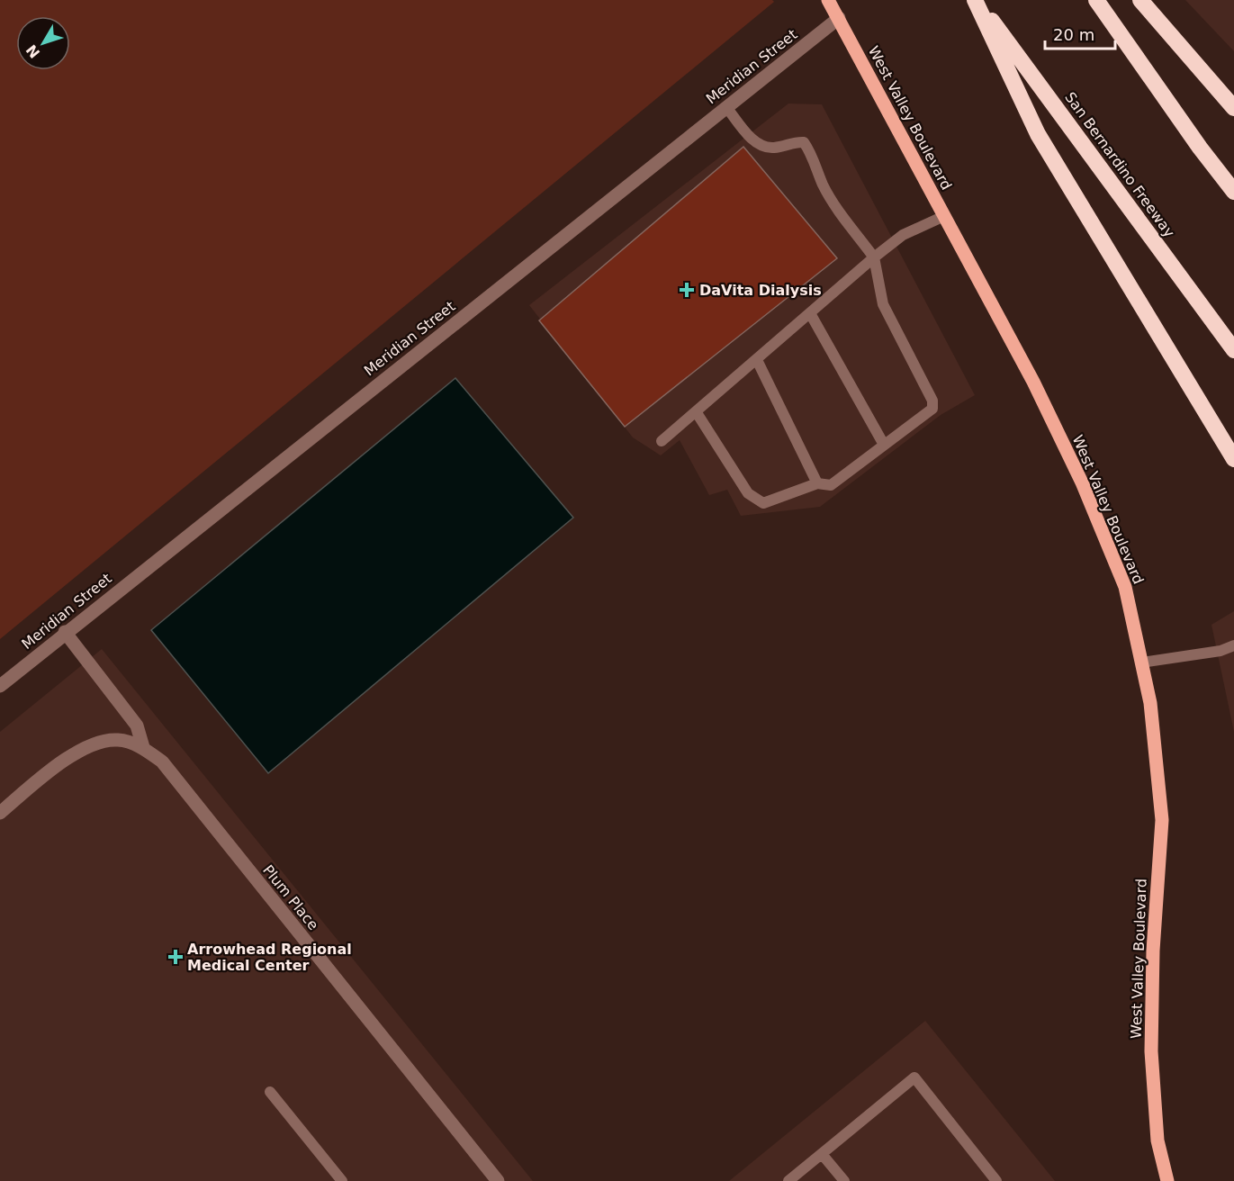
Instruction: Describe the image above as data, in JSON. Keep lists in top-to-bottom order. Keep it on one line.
{"streets":{"highway":["San Bernardino Freeway"],"main road":["West Valley Boulevard"],"street":["Meridian Street","Plum Place"]},"crossings":[["Meridian Street","West Valley Boulevard"]],"places":{"health":["DaVita Dialysis","Arrowhead Regional Medical Center"]},"scale_bar":"20 m","north":"bottom left"}
